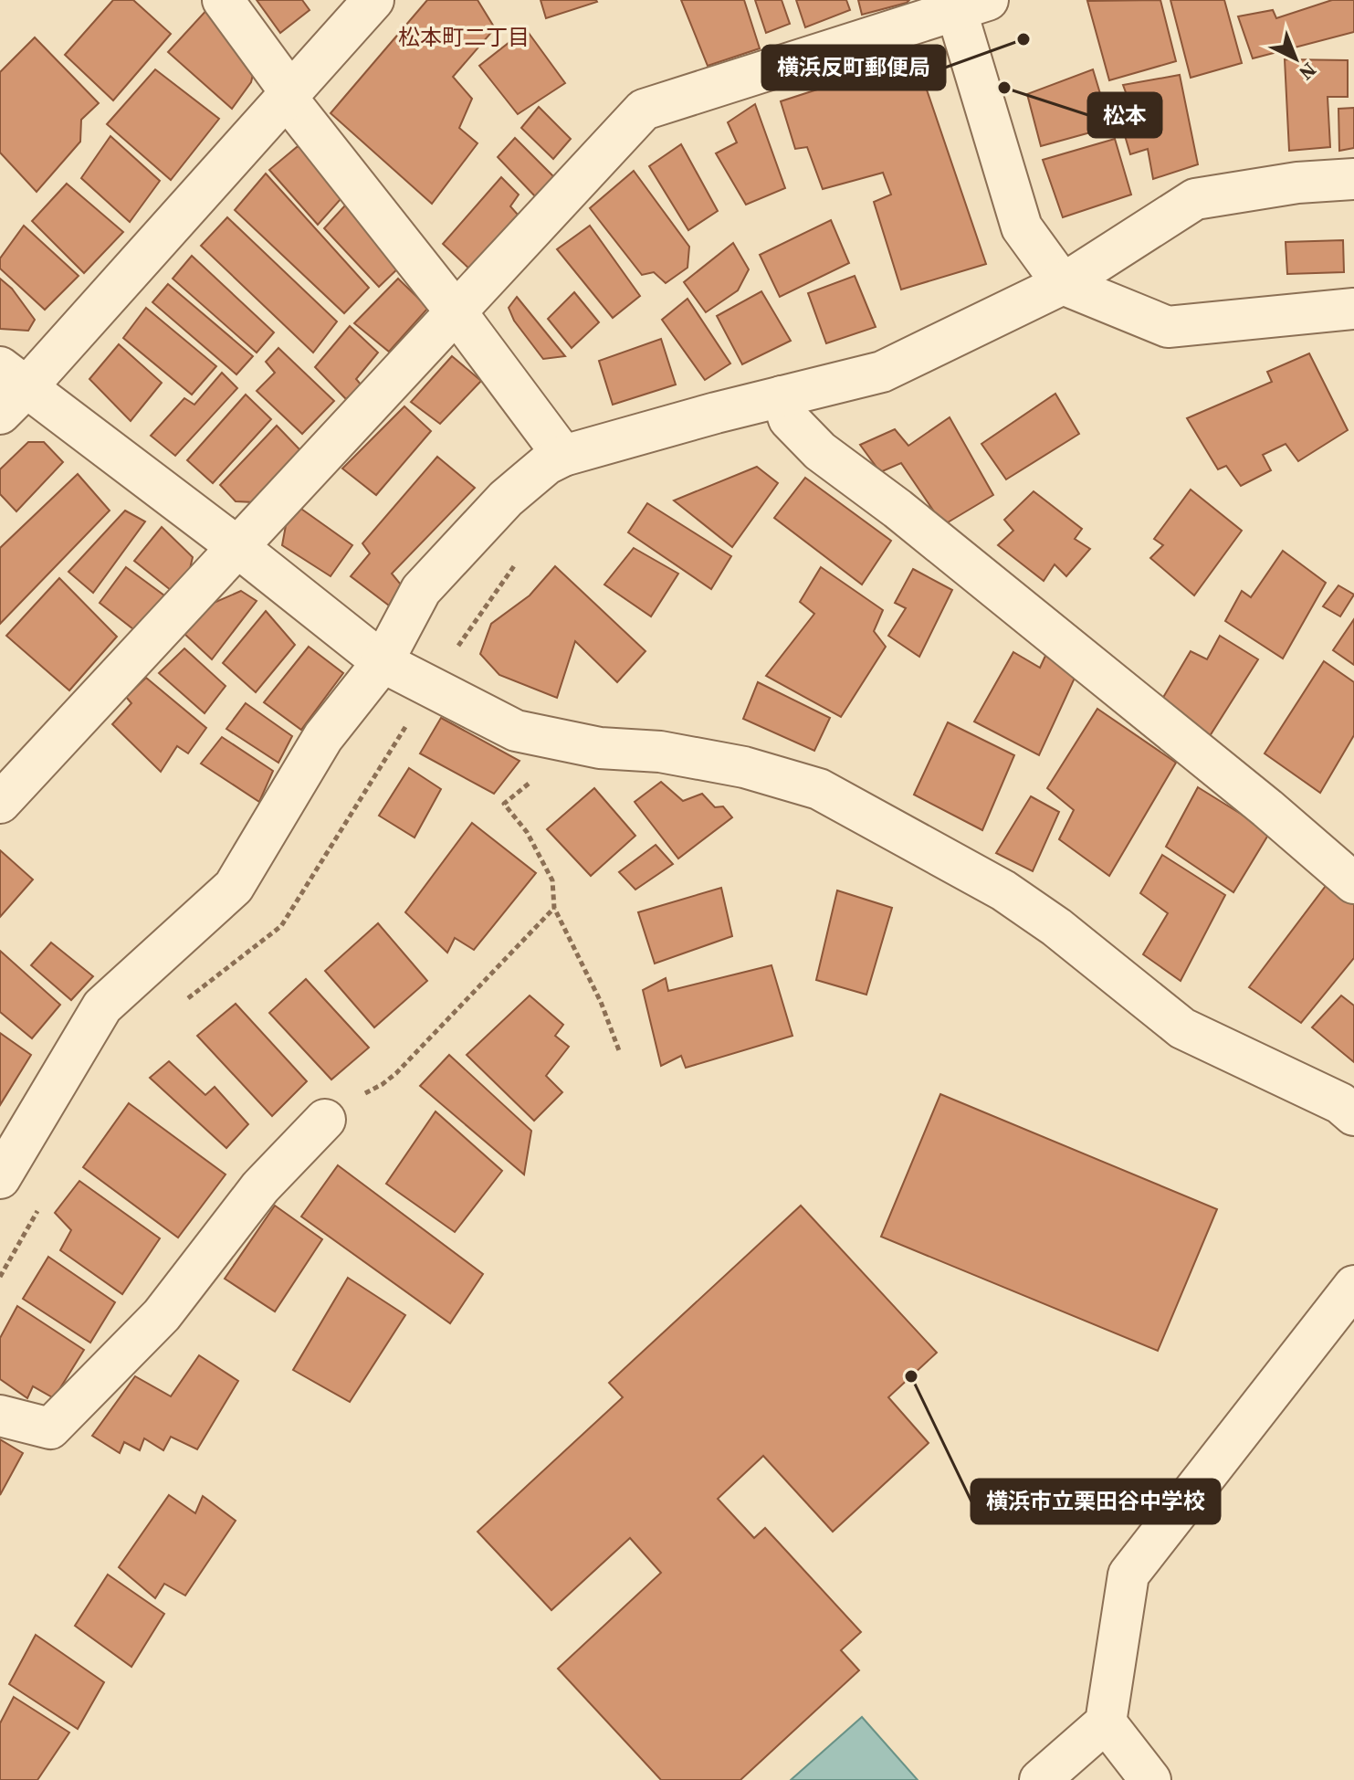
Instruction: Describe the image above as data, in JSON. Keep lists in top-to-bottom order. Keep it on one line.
{"districts":["松本町二丁目"],"places":["横浜反町郵便局","松本","横浜市立栗田谷中学校"],"north":"bottom right"}
